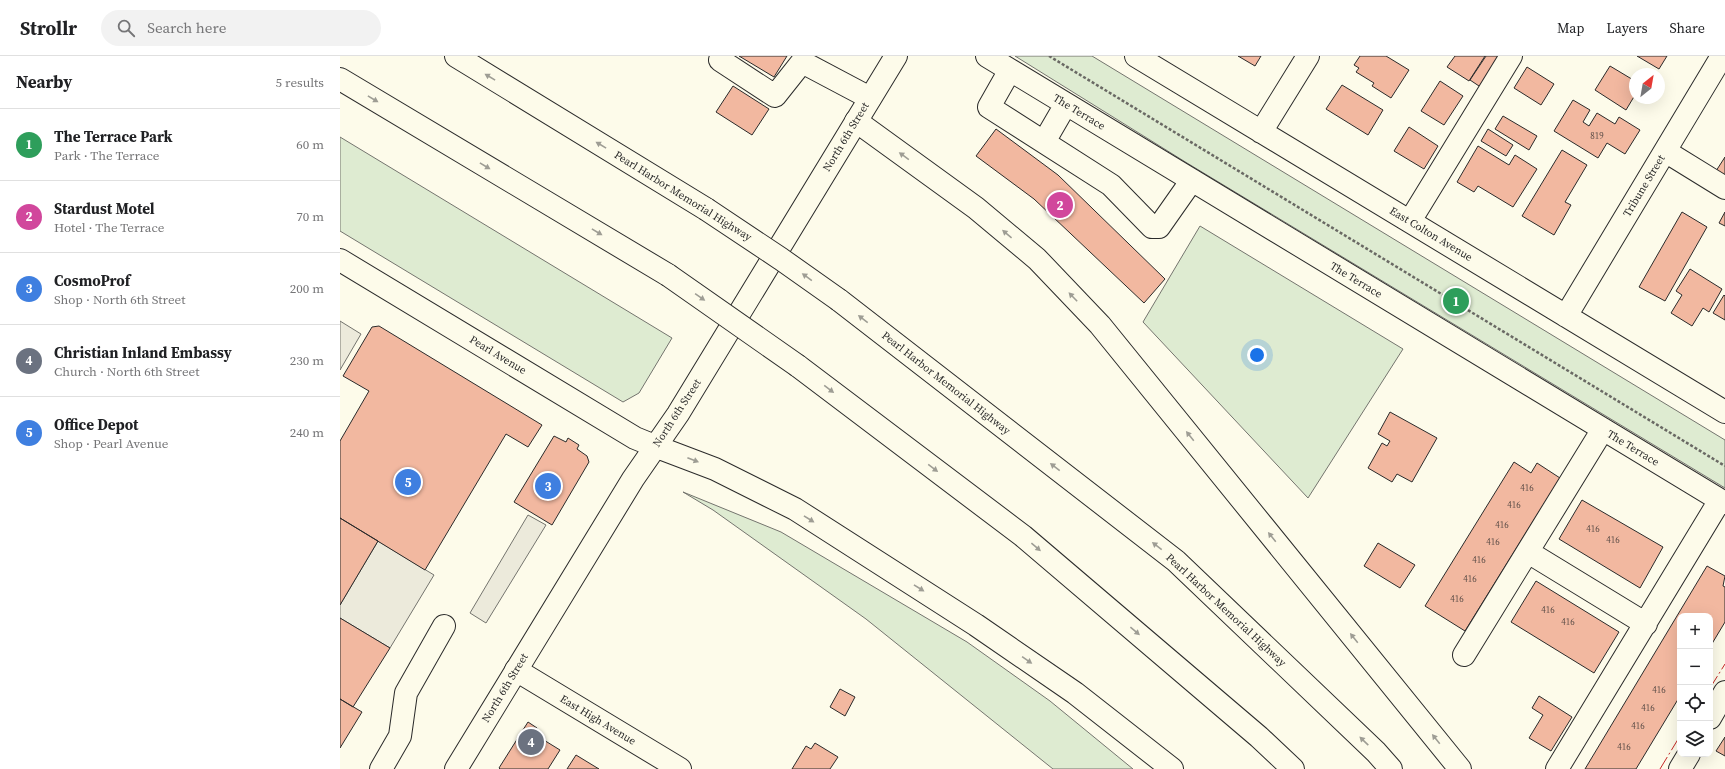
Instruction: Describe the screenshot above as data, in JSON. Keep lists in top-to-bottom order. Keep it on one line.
{"streets":{"main road":["The Terrace","North 6th Street","Tribune Street","Pearl Harbor Memorial Highway","East Colton Avenue","Pearl Avenue","East High Avenue"]},"crossings":[["North 6th Street","Pearl Avenue"],["North 6th Street","East High Avenue"],["Tribune Street","East Colton Avenue"]],"house_numbers":["819","416","416","416","416","416","416","416","416","416","416","416","416","416","416","416"],"north":"top right","page":{"header":"Strollr","search":"Search here","nav":["Map","Layers","Share"],"heading":["Nearby","5 results"],"list":[{"mark":"1","name":"The Terrace Park","note":"Park · The Terrace","value":"60 m"},{"mark":"2","name":"Stardust Motel","note":"Hotel · The Terrace","value":"70 m"},{"mark":"3","name":"CosmoProf","note":"Shop · North 6th Street","value":"200 m"},{"mark":"4","name":"Christian Inland Embassy","note":"Church · North 6th Street","value":"230 m"},{"mark":"5","name":"Office Depot","note":"Shop · Pearl Avenue","value":"240 m"}],"pins":["2","1","5","3","4"],"map_buttons":["+","−"]}}
